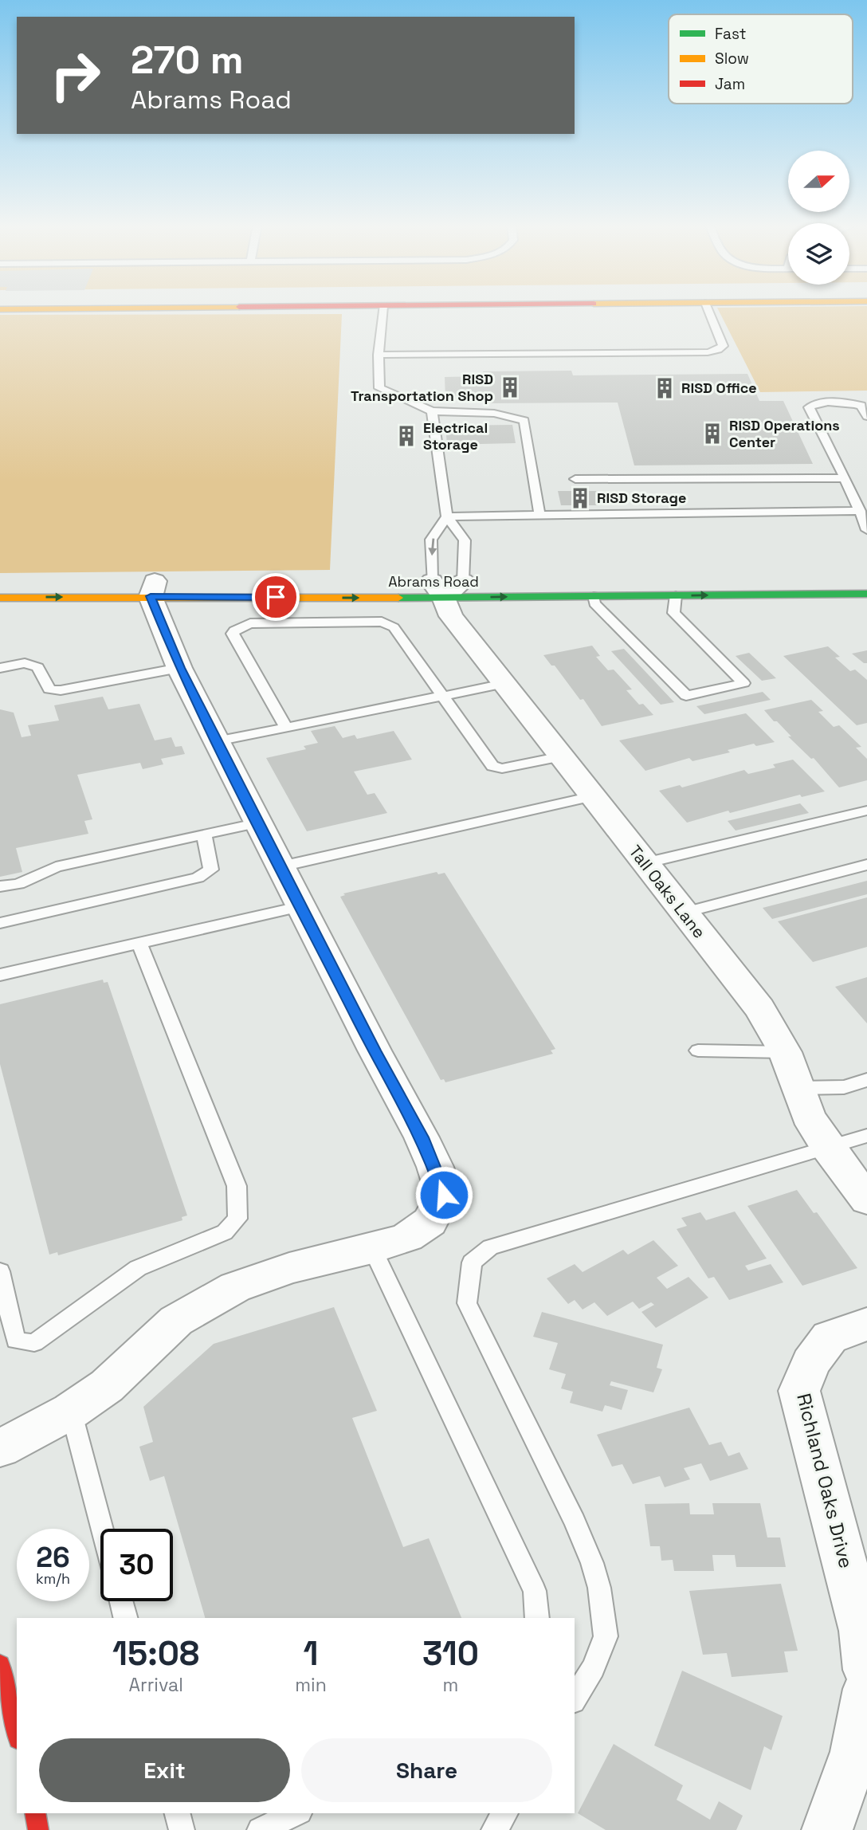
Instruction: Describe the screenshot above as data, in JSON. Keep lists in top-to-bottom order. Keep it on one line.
{"streets":{"main road":["Abrams Road"],"street":["Tall Oaks Lane","Richland Oaks Drive"]},"crossings":[["Abrams Road","Tall Oaks Lane"]],"one_way":["Abrams Road"],"places":{"building":["RISD Transportation Shop","RISD Office","RISD Operations Center","Electrical Storage","RISD Storage"]},"legend":["Fast","Slow","Jam"],"north":"right","page":{"turn":["270 m","Abrams Road"],"speed":"26 km/h","limit":"30","eta":["15:08","Arrival","1","min","310","m"],"buttons":["Exit","Share"]}}
